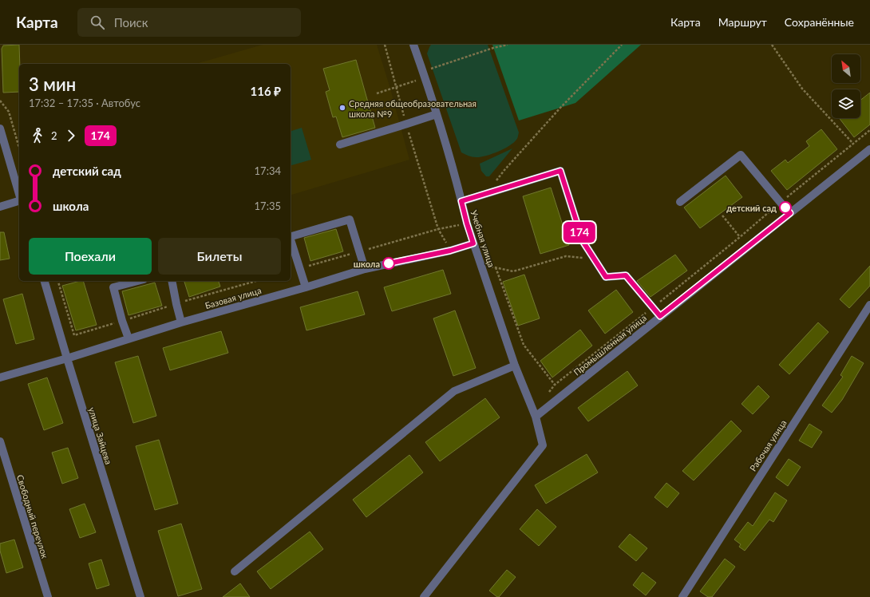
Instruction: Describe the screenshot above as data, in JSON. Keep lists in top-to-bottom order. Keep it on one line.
{"streets":{"street":["Учебная улица","Базовая улица","Промышленная улица","улица Зайцева","Рабочая улица","Свободный переулок"]},"crossings":[["Учебная улица","Базовая улица"],["Учебная улица","Промышленная улица"],["Базовая улица","улица Зайцева"]],"places":["Средняя общеобразовательная школа №9","детский сад","школа"],"lines":["bus line 174"],"north":"top left","page":{"header":"Карта","search":"Поиск","nav":["Карта","Маршрут","Сохранённые"],"on_map":"174","heading":["3 мин","17:32 – 17:35 · Автобус","116 ₽"],"legs":["2","174"],"list":[{"name":"детский сад","value":"17:34"},{"name":"школа","value":"17:35"}],"buttons":["Поехали","Билеты"]}}
